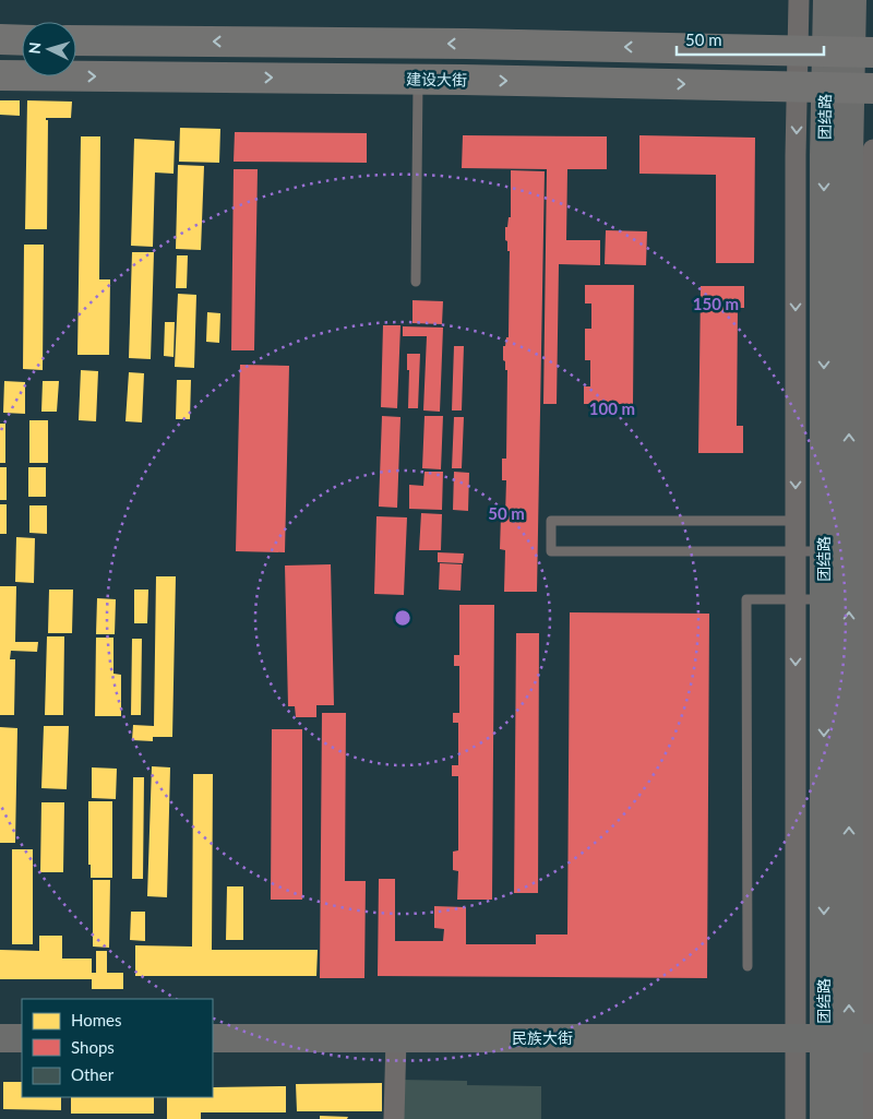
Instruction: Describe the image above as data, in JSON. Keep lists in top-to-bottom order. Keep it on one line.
{"streets":{"main road":["建设大街","团结路","民族大街"]},"crossings":[["建设大街","团结路"],["团结路","民族大街"]],"legend":["Homes","Shops","Other"],"scale_bar":"50 m","north":"left","rings":["150 m","100 m","50 m"]}
